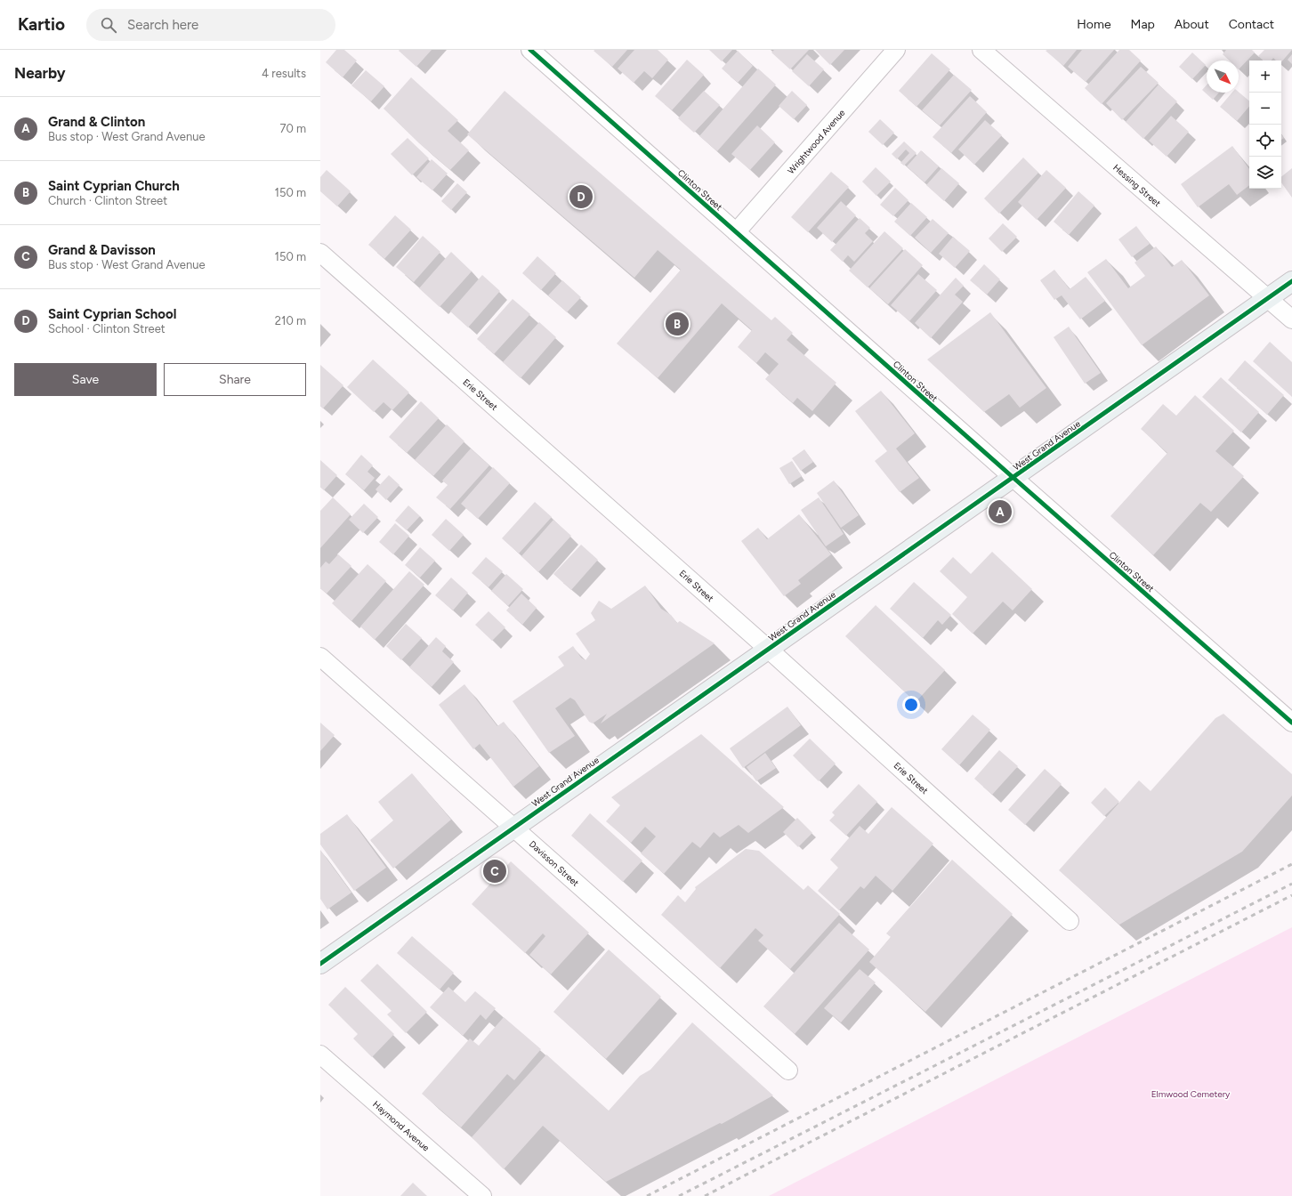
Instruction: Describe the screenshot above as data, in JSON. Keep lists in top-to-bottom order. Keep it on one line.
{"streets":{"main road":["West Grand Avenue"],"street":["Wrightwood Avenue","Hessing Street","Clinton Street","Erie Street","Davisson Street","Haymond Avenue"]},"crossings":[["Wrightwood Avenue","Clinton Street"],["Hessing Street","West Grand Avenue"],["Clinton Street","West Grand Avenue"],["Erie Street","West Grand Avenue"],["West Grand Avenue","Davisson Street"]],"parks":["Elmwood Cemetery"],"north":"bottom right","page":{"header":"Kartio","search":"Search here","nav":["Home","Map","About","Contact"],"heading":["Nearby","4 results"],"map_buttons":["+","−"],"list":[{"mark":"A","name":"Grand & Clinton","note":"Bus stop · West Grand Avenue","value":"70 m"},{"mark":"B","name":"Saint Cyprian Church","note":"Church · Clinton Street","value":"150 m"},{"mark":"C","name":"Grand & Davisson","note":"Bus stop · West Grand Avenue","value":"150 m"},{"mark":"D","name":"Saint Cyprian School","note":"School · Clinton Street","value":"210 m"}],"pins":["D","B","A","C"],"buttons":["Save","Share"]}}
